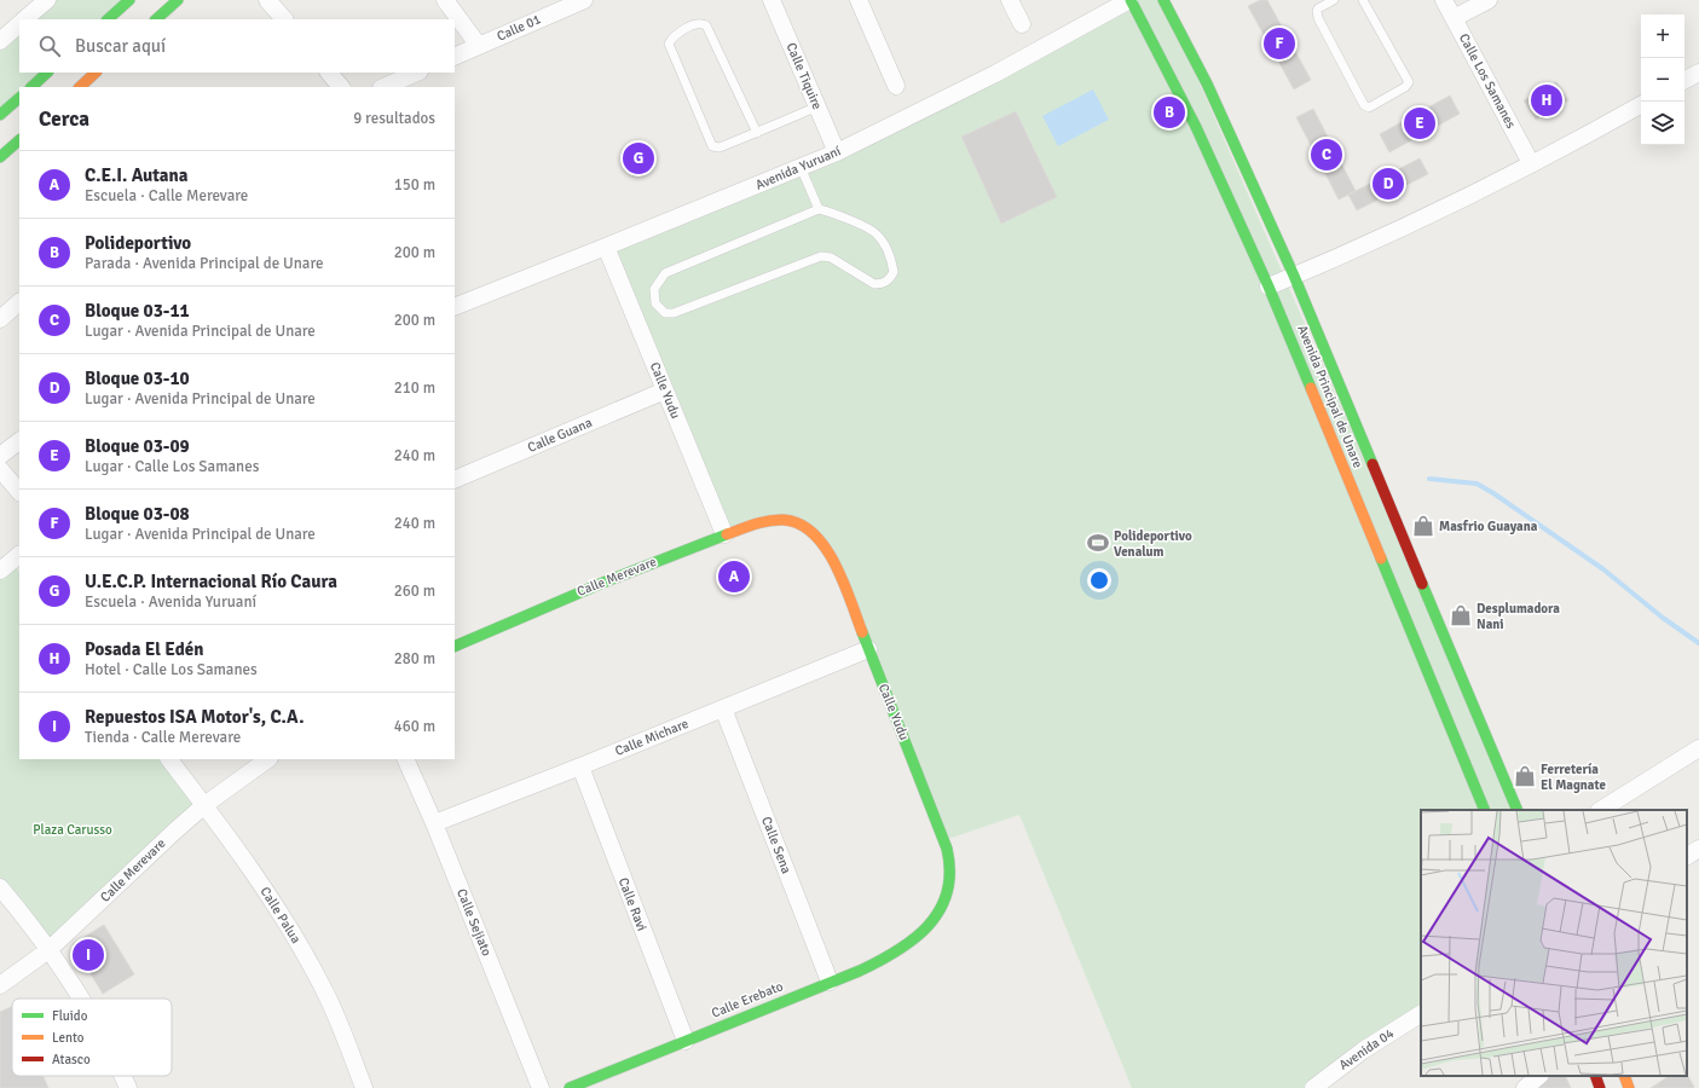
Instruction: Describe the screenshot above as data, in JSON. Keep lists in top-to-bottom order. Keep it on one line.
{"streets":{"street":["Calle 01","Calle Tiquire","Calle Los Samanes","Avenida Yuruaní","Calle Yudu","Avenida Principal de Unare","Calle Guana","Calle Merevare","Calle Michare","Calle Sena","Calle Ravi","Calle Palua","Calle Sejiato","Calle Erebato","Avenida 04"]},"crossings":[["Calle Tiquire","Avenida Yuruaní"],["Avenida Yuruaní","Calle Yudu"],["Avenida Yuruaní","Avenida Principal de Unare"],["Calle Yudu","Calle Guana"],["Calle Yudu","Calle Merevare"],["Calle Yudu","Calle Michare"],["Calle Yudu","Calle Erebato"],["Calle Merevare","Calle Palua"],["Calle Michare","Calle Sena"],["Calle Michare","Calle Ravi"],["Calle Michare","Calle Sejiato"],["Calle Sena","Calle Erebato"],["Calle Ravi","Calle Erebato"]],"parks":["Plaza Carusso"],"places":{"shop":["Masfrio Guayana","Desplumadora Nani","Ferretería El Magnate"],"sports":["Polideportivo Venalum"]},"legend":["Fluido","Lento","Atasco"],"page":{"map_buttons":["+","−"],"search":"Buscar aquí","pins":["F","H","B","E","C","G","D","A","I"],"heading":["Cerca","9 resultados"],"list":[{"mark":"A","name":"C.E.I. Autana","note":"Escuela · Calle Merevare","value":"150 m"},{"mark":"B","name":"Polideportivo","note":"Parada · Avenida Principal de Unare","value":"200 m"},{"mark":"C","name":"Bloque 03-11","note":"Lugar · Avenida Principal de Unare","value":"200 m"},{"mark":"D","name":"Bloque 03-10","note":"Lugar · Avenida Principal de Unare","value":"210 m"},{"mark":"E","name":"Bloque 03-09","note":"Lugar · Calle Los Samanes","value":"240 m"},{"mark":"F","name":"Bloque 03-08","note":"Lugar · Avenida Principal de Unare","value":"240 m"},{"mark":"G","name":"U.E.C.P. Internacional Río Caura","note":"Escuela · Avenida Yuruaní","value":"260 m"},{"mark":"H","name":"Posada El Edén","note":"Hotel · Calle Los Samanes","value":"280 m"},{"mark":"I","name":"Repuestos ISA Motor's, C.A.","note":"Tienda · Calle Merevare","value":"460 m"}]}}
